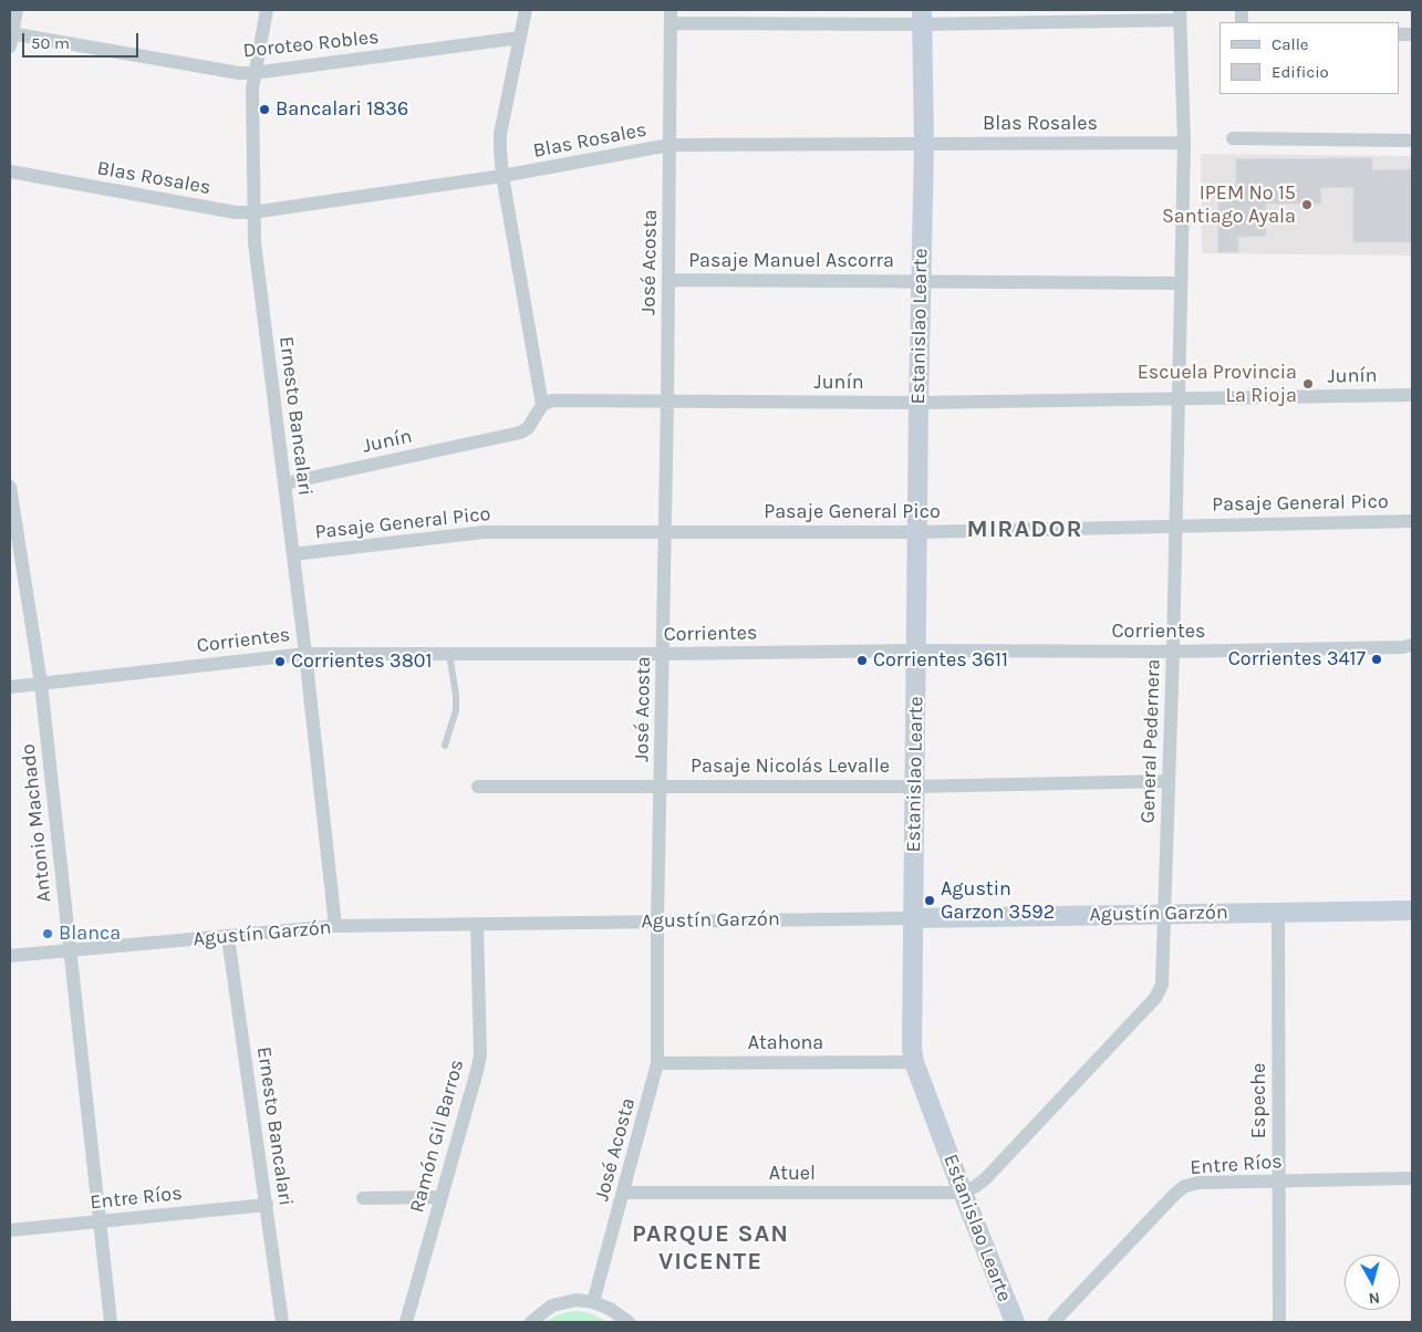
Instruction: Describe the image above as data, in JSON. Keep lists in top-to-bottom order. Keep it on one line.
{"streets":{"main road":["Estanislao Learte","Agustín Garzón"],"street":["Doroteo Robles","Blas Rosales","Pasaje Manuel Ascorra","José Acosta","Junín","Ernesto Bancalari","Pasaje General Pico","Corrientes","General Pedernera","Pasaje Nicolás Levalle","Antonio Machado","Atahona","Espeche","Ramón Gil Barros","Entre Ríos","Atuel"]},"crossings":[["Doroteo Robles","Ernesto Bancalari"],["Blas Rosales","José Acosta"],["Blas Rosales","Estanislao Learte"],["Blas Rosales","Ernesto Bancalari"],["Blas Rosales","General Pedernera"],["Pasaje Manuel Ascorra","José Acosta"],["Pasaje Manuel Ascorra","Estanislao Learte"],["Pasaje Manuel Ascorra","General Pedernera"],["José Acosta","Junín"],["José Acosta","Pasaje General Pico"],["José Acosta","Corrientes"],["José Acosta","Pasaje Nicolás Levalle"],["José Acosta","Agustín Garzón"],["José Acosta","Atahona"],["José Acosta","Atuel"],["Estanislao Learte","Junín"],["Estanislao Learte","Pasaje General Pico"],["Estanislao Learte","Corrientes"],["Estanislao Learte","General Pedernera"],["Estanislao Learte","Pasaje Nicolás Levalle"],["Estanislao Learte","Agustín Garzón"],["Estanislao Learte","Atahona"],["Estanislao Learte","Atuel"],["Junín","Ernesto Bancalari"],["Junín","General Pedernera"],["Ernesto Bancalari","Pasaje General Pico"],["Ernesto Bancalari","Corrientes"],["Ernesto Bancalari","Agustín Garzón"],["Ernesto Bancalari","Entre Ríos"],["Pasaje General Pico","General Pedernera"],["Corrientes","General Pedernera"],["Corrientes","Antonio Machado"],["General Pedernera","Pasaje Nicolás Levalle"],["General Pedernera","Agustín Garzón"],["General Pedernera","Atuel"],["Antonio Machado","Agustín Garzón"],["Antonio Machado","Entre Ríos"],["Agustín Garzón","Espeche"],["Agustín Garzón","Ramón Gil Barros"],["Espeche","Entre Ríos"]],"districts":["MIRADOR","PARQUE SAN VICENTE"],"places":["Bancalari 1836","IPEM Nº 15 Santiago Ayala","Escuela Provincia La Rioja","Corrientes 3417","Corrientes 3611","Corrientes 3801","Agustin Garzon 3592","Blanca"],"legend":["Calle","Edificio"],"scale_bar":"50 m","north":"bottom"}
